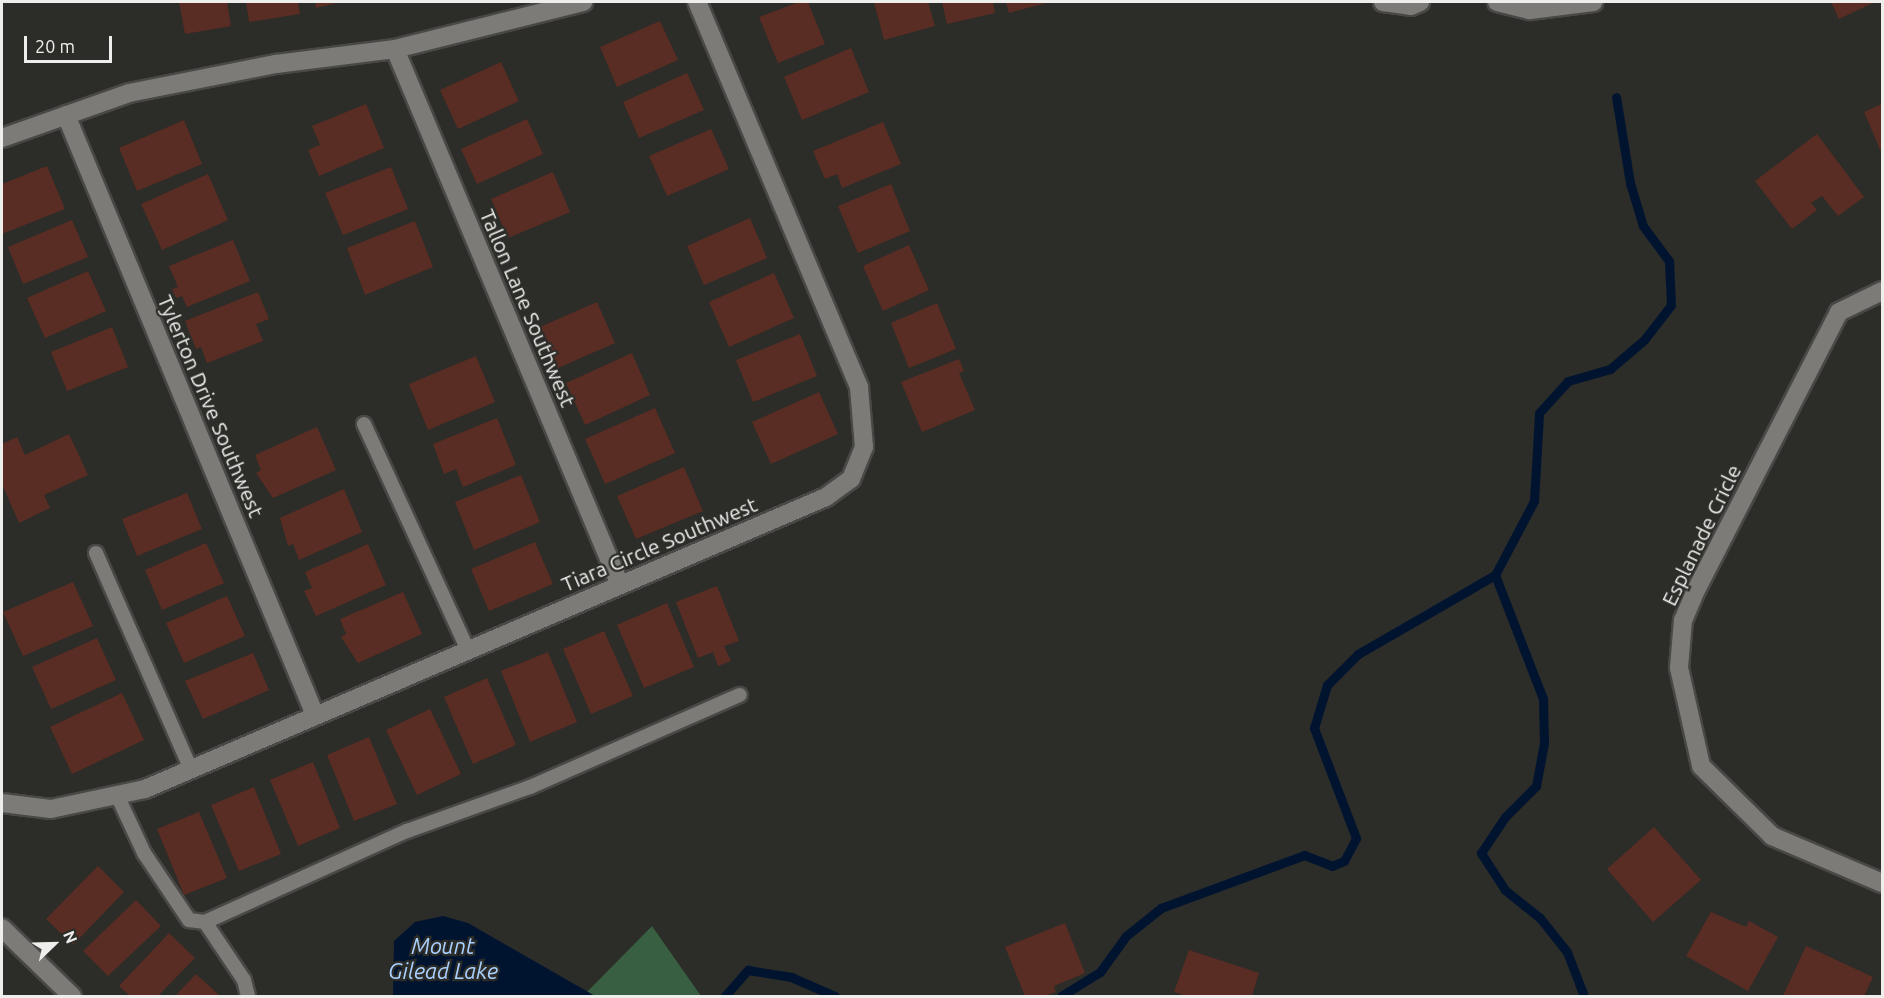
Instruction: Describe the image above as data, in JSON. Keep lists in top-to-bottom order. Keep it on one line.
{"streets":{"street":["Tallon Lane Southwest","Tylerton Drive Southwest","Esplanade Cricle","Tiara Circle Southwest"]},"crossings":[["Tallon Lane Southwest","Tiara Circle Southwest"],["Tylerton Drive Southwest","Tiara Circle Southwest"]],"water":["Mount Gilead Lake"],"scale_bar":"20 m","north":"top right"}
